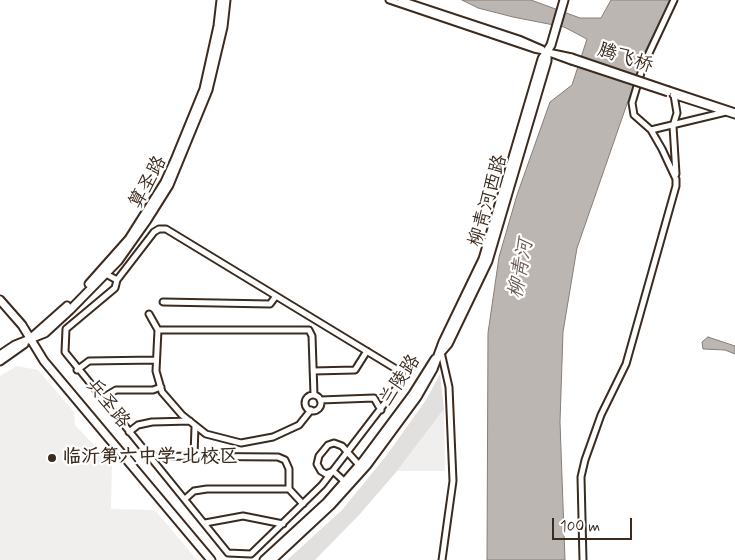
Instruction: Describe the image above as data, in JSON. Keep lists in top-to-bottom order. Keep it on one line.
{"streets":{"main road":["算圣路","柳青河西路","兰陵路","兵圣路"],"street":["腾飞桥"]},"crossings":[["腾飞桥","柳青河西路"],["算圣路","兵圣路"],["柳青河西路","兰陵路"]],"water":["柳青河"],"places":["临沂第六中学 北校区"],"scale_bar":"100 m"}
